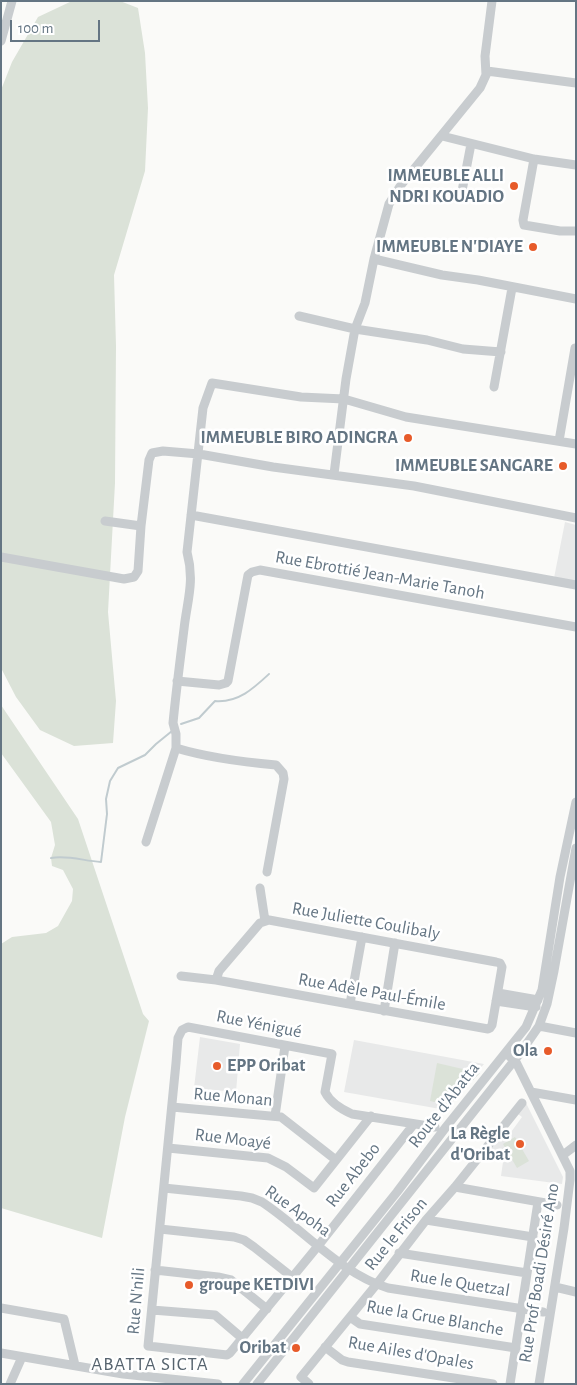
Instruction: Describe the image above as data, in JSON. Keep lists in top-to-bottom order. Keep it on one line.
{"streets":{"street":["Rue Ebrottié Jean-Marie Tanoh","Rue Juliette Coulibaly","Rue Adèle Paul-Émile","Rue Yénigué","Rue Monan","Route d'Abatta","Rue Moayé","Rue Abebo","Rue Apoha","Rue le Frison","Rue Prof Boadi Désiré Ano","Rue le Quetzal","Rue N'nili","Rue la Grue Blanche","Rue Ailes d'Opales"]},"crossings":[["Rue Juliette Coulibaly","Rue Adèle Paul-Émile"],["Rue Yénigué","Rue Monan"],["Rue Yénigué","Rue Moayé"],["Rue Yénigué","Rue Abebo"],["Rue Yénigué","Rue Apoha"],["Rue Yénigué","Rue N'nili"],["Rue Monan","Rue Moayé"],["Route d'Abatta","Rue Apoha"],["Route d'Abatta","Rue Prof Boadi Désiré Ano"],["Route d'Abatta","Rue le Quetzal"],["Rue Abebo","Rue Apoha"],["Rue Abebo","Rue N'nili"],["Rue Apoha","Rue le Quetzal"],["Rue Apoha","Rue N'nili"],["Rue le Frison","Rue le Quetzal"],["Rue le Frison","Rue la Grue Blanche"],["Rue le Frison","Rue Ailes d'Opales"]],"districts":["ABATTA SICTA"],"places":["IMMEUBLE ALLI NDRI KOUADIO","IMMEUBLE N'DIAYE","IMMEUBLE BIRO ADINGRA","IMMEUBLE SANGARE","Ola","EPP Oribat","La Règle d'Oribat","groupe KETDIVI","Oribat"],"scale_bar":"100 m"}
